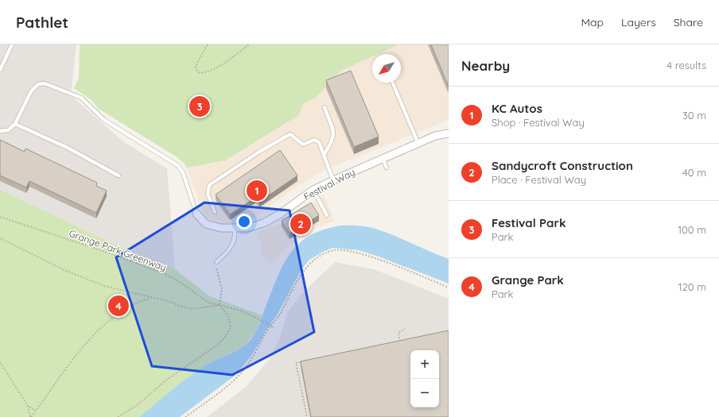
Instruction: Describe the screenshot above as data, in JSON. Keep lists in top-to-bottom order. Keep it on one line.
{"streets":{"street":["Festival Way"],"path":["Grange Park Greenway"]},"north":"bottom left","page":{"header":"Pathlet","nav":["Map","Layers","Share"],"heading":["Nearby","4 results"],"list":[{"mark":"1","name":"KC Autos","note":"Shop · Festival Way","value":"30 m"},{"mark":"2","name":"Sandycroft Construction","note":"Place · Festival Way","value":"40 m"},{"mark":"3","name":"Festival Park","note":"Park","value":"100 m"},{"mark":"4","name":"Grange Park","note":"Park","value":"120 m"}],"pins":["3","1","2","4"],"map_buttons":["+","−"]}}
